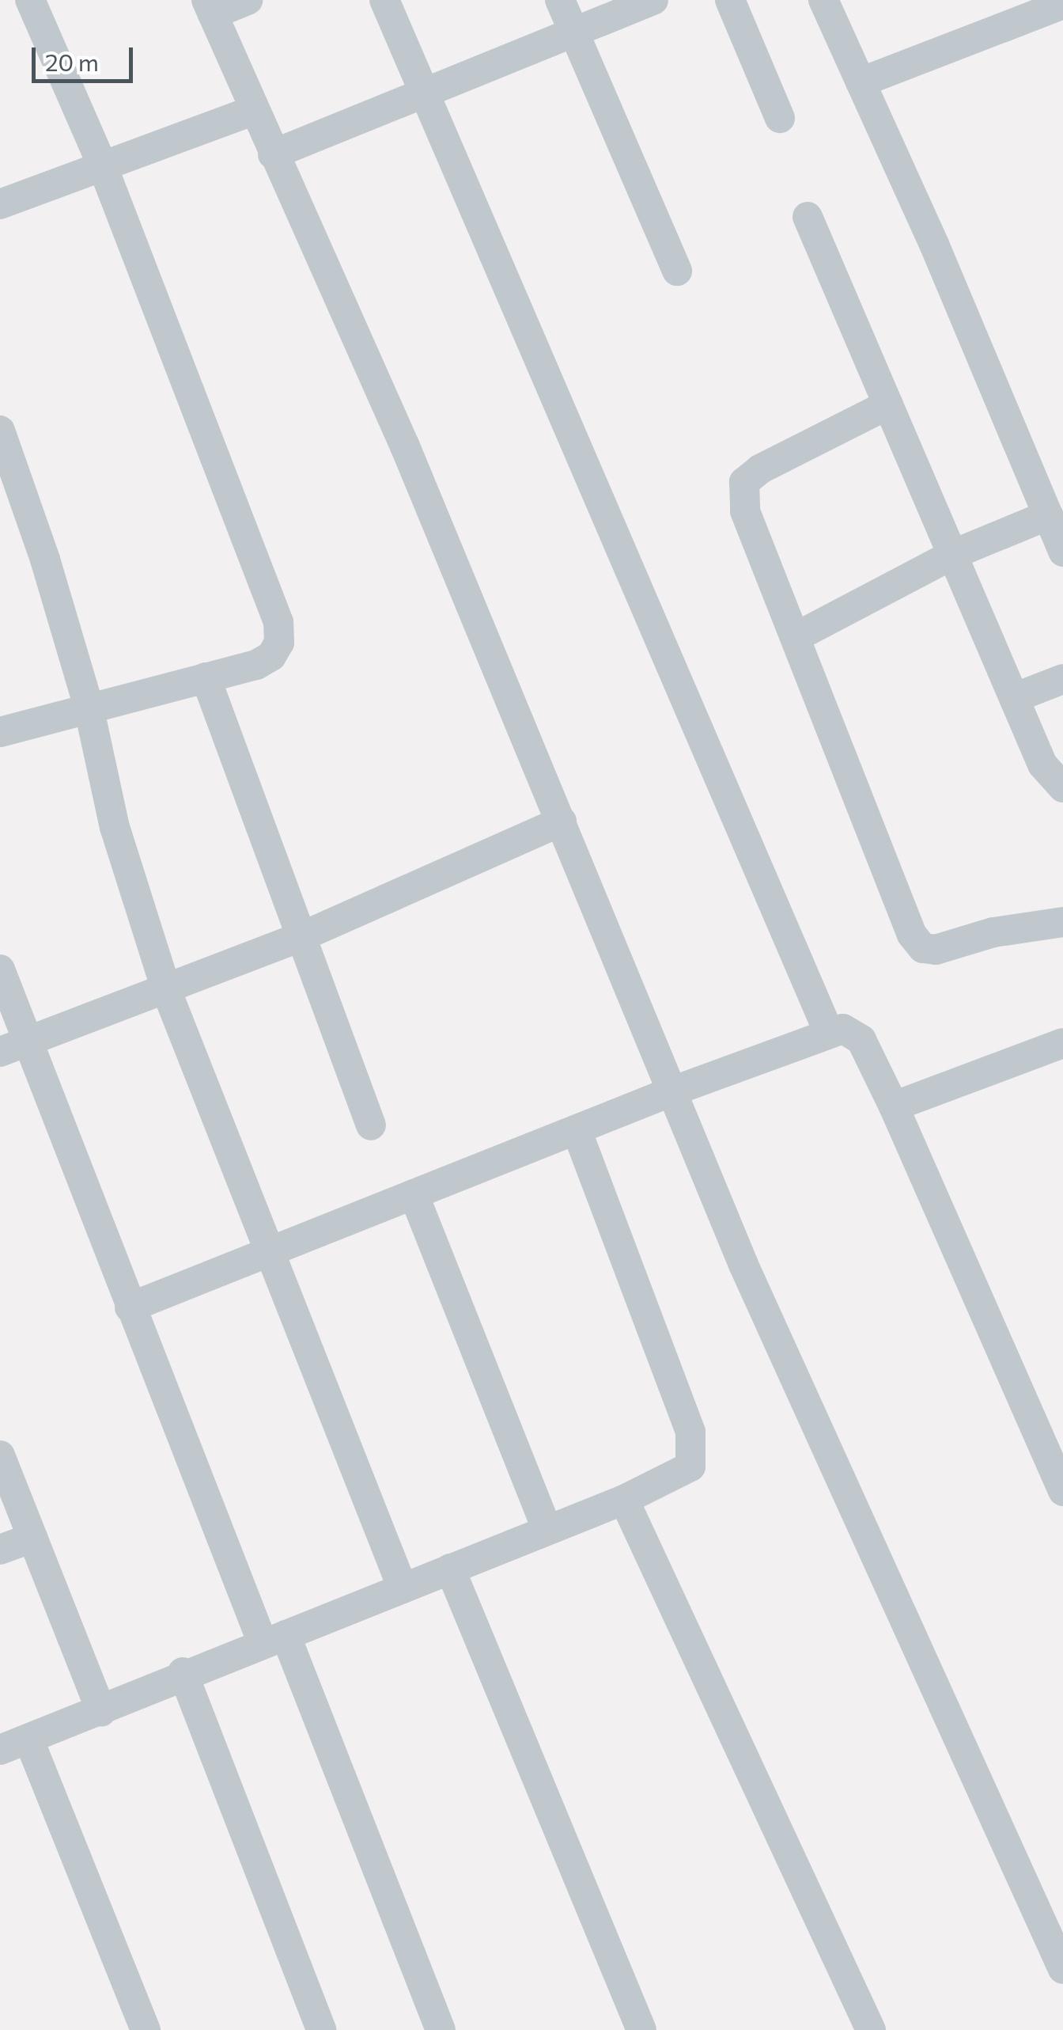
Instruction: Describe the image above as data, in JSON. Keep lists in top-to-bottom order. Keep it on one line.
{"scale_bar":"20 m"}
